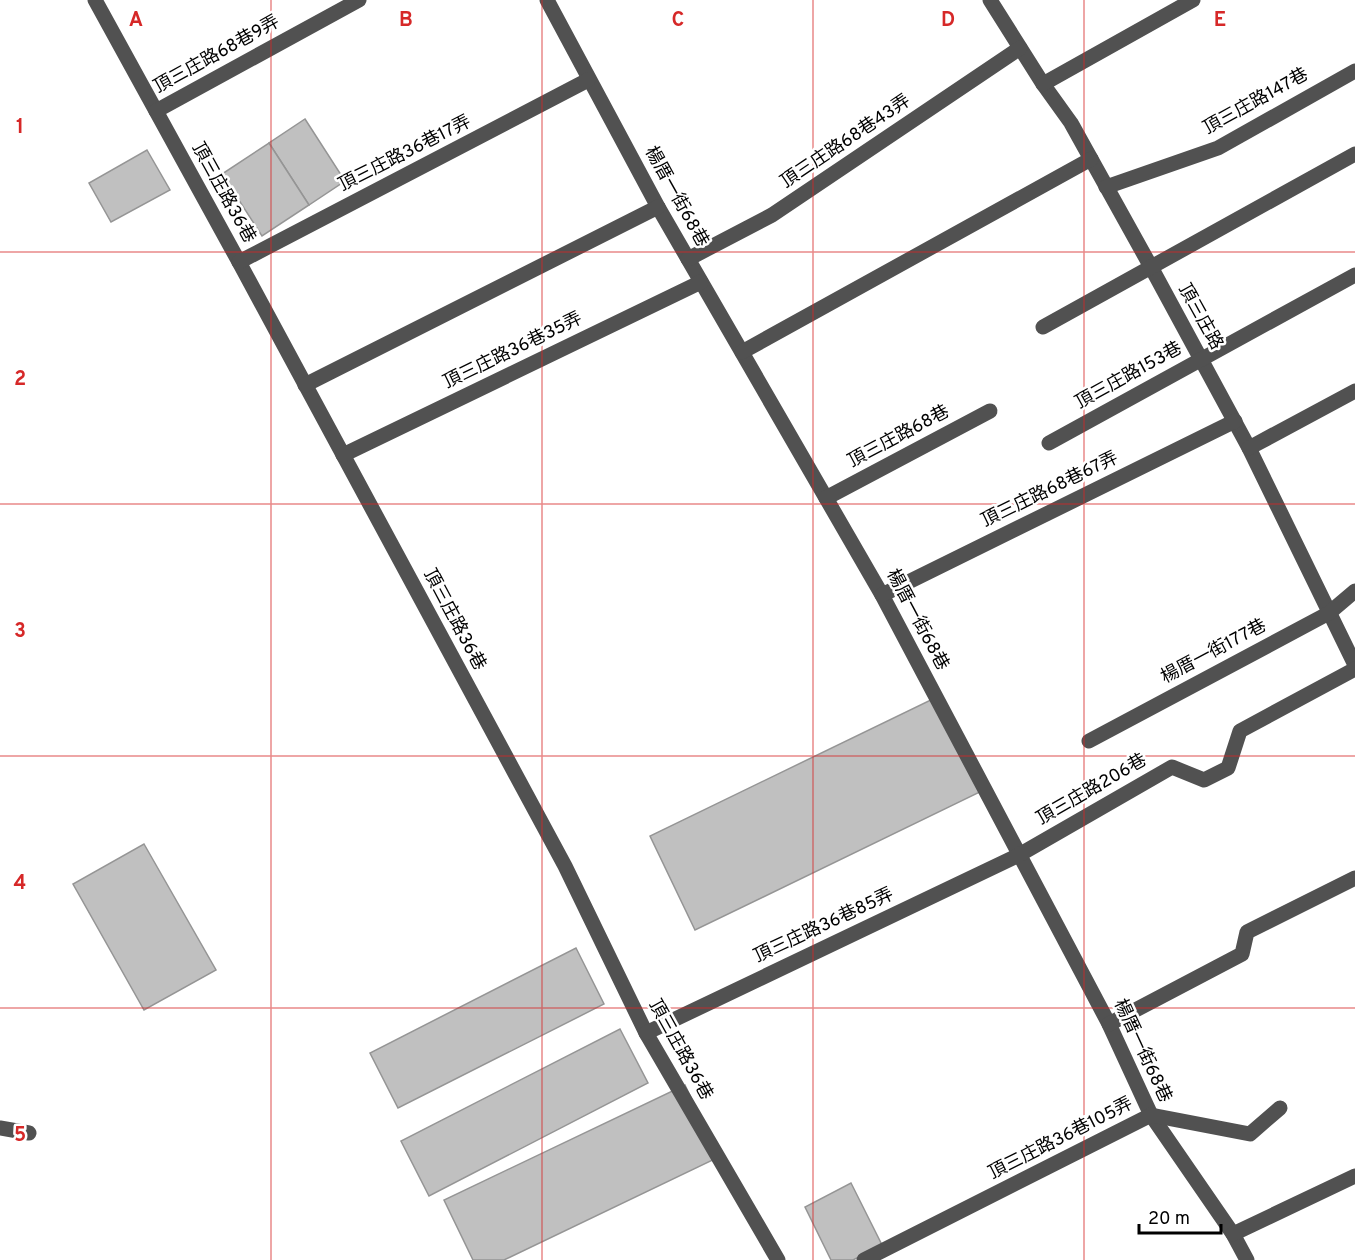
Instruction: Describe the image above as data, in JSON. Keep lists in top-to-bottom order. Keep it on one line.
{"streets":{"street":["頂三庄路68巷9弄","頂三庄路147巷","頂三庄路68巷43弄","頂三庄路36巷17弄","頂三庄路36巷","楊厝一街68巷","頂三庄路","頂三庄路36巷35弄","頂三庄路153巷","頂三庄路68巷","頂三庄路68巷67弄","楊厝一街177巷","頂三庄路206巷","頂三庄路36巷85弄","頂三庄路36巷105弄"]},"crossings":[["頂三庄路68巷9弄","頂三庄路36巷"],["頂三庄路147巷","頂三庄路"],["頂三庄路68巷43弄","楊厝一街68巷"],["頂三庄路68巷43弄","頂三庄路"],["頂三庄路36巷17弄","頂三庄路36巷"],["頂三庄路36巷17弄","楊厝一街68巷"],["頂三庄路36巷","頂三庄路36巷35弄"],["頂三庄路36巷","頂三庄路36巷85弄"],["楊厝一街68巷","頂三庄路36巷35弄"],["楊厝一街68巷","頂三庄路68巷"],["楊厝一街68巷","頂三庄路68巷67弄"],["楊厝一街68巷","頂三庄路206巷"],["楊厝一街68巷","頂三庄路36巷85弄"],["楊厝一街68巷","頂三庄路36巷105弄"],["頂三庄路","頂三庄路153巷"],["頂三庄路","頂三庄路68巷67弄"],["頂三庄路","楊厝一街177巷"],["頂三庄路","頂三庄路206巷"],["頂三庄路206巷","頂三庄路36巷85弄"]],"scale_bar":"20 m","grid":{"columns":["A","B","C","D","E"],"rows":["1","2","3","4","5"]}}
